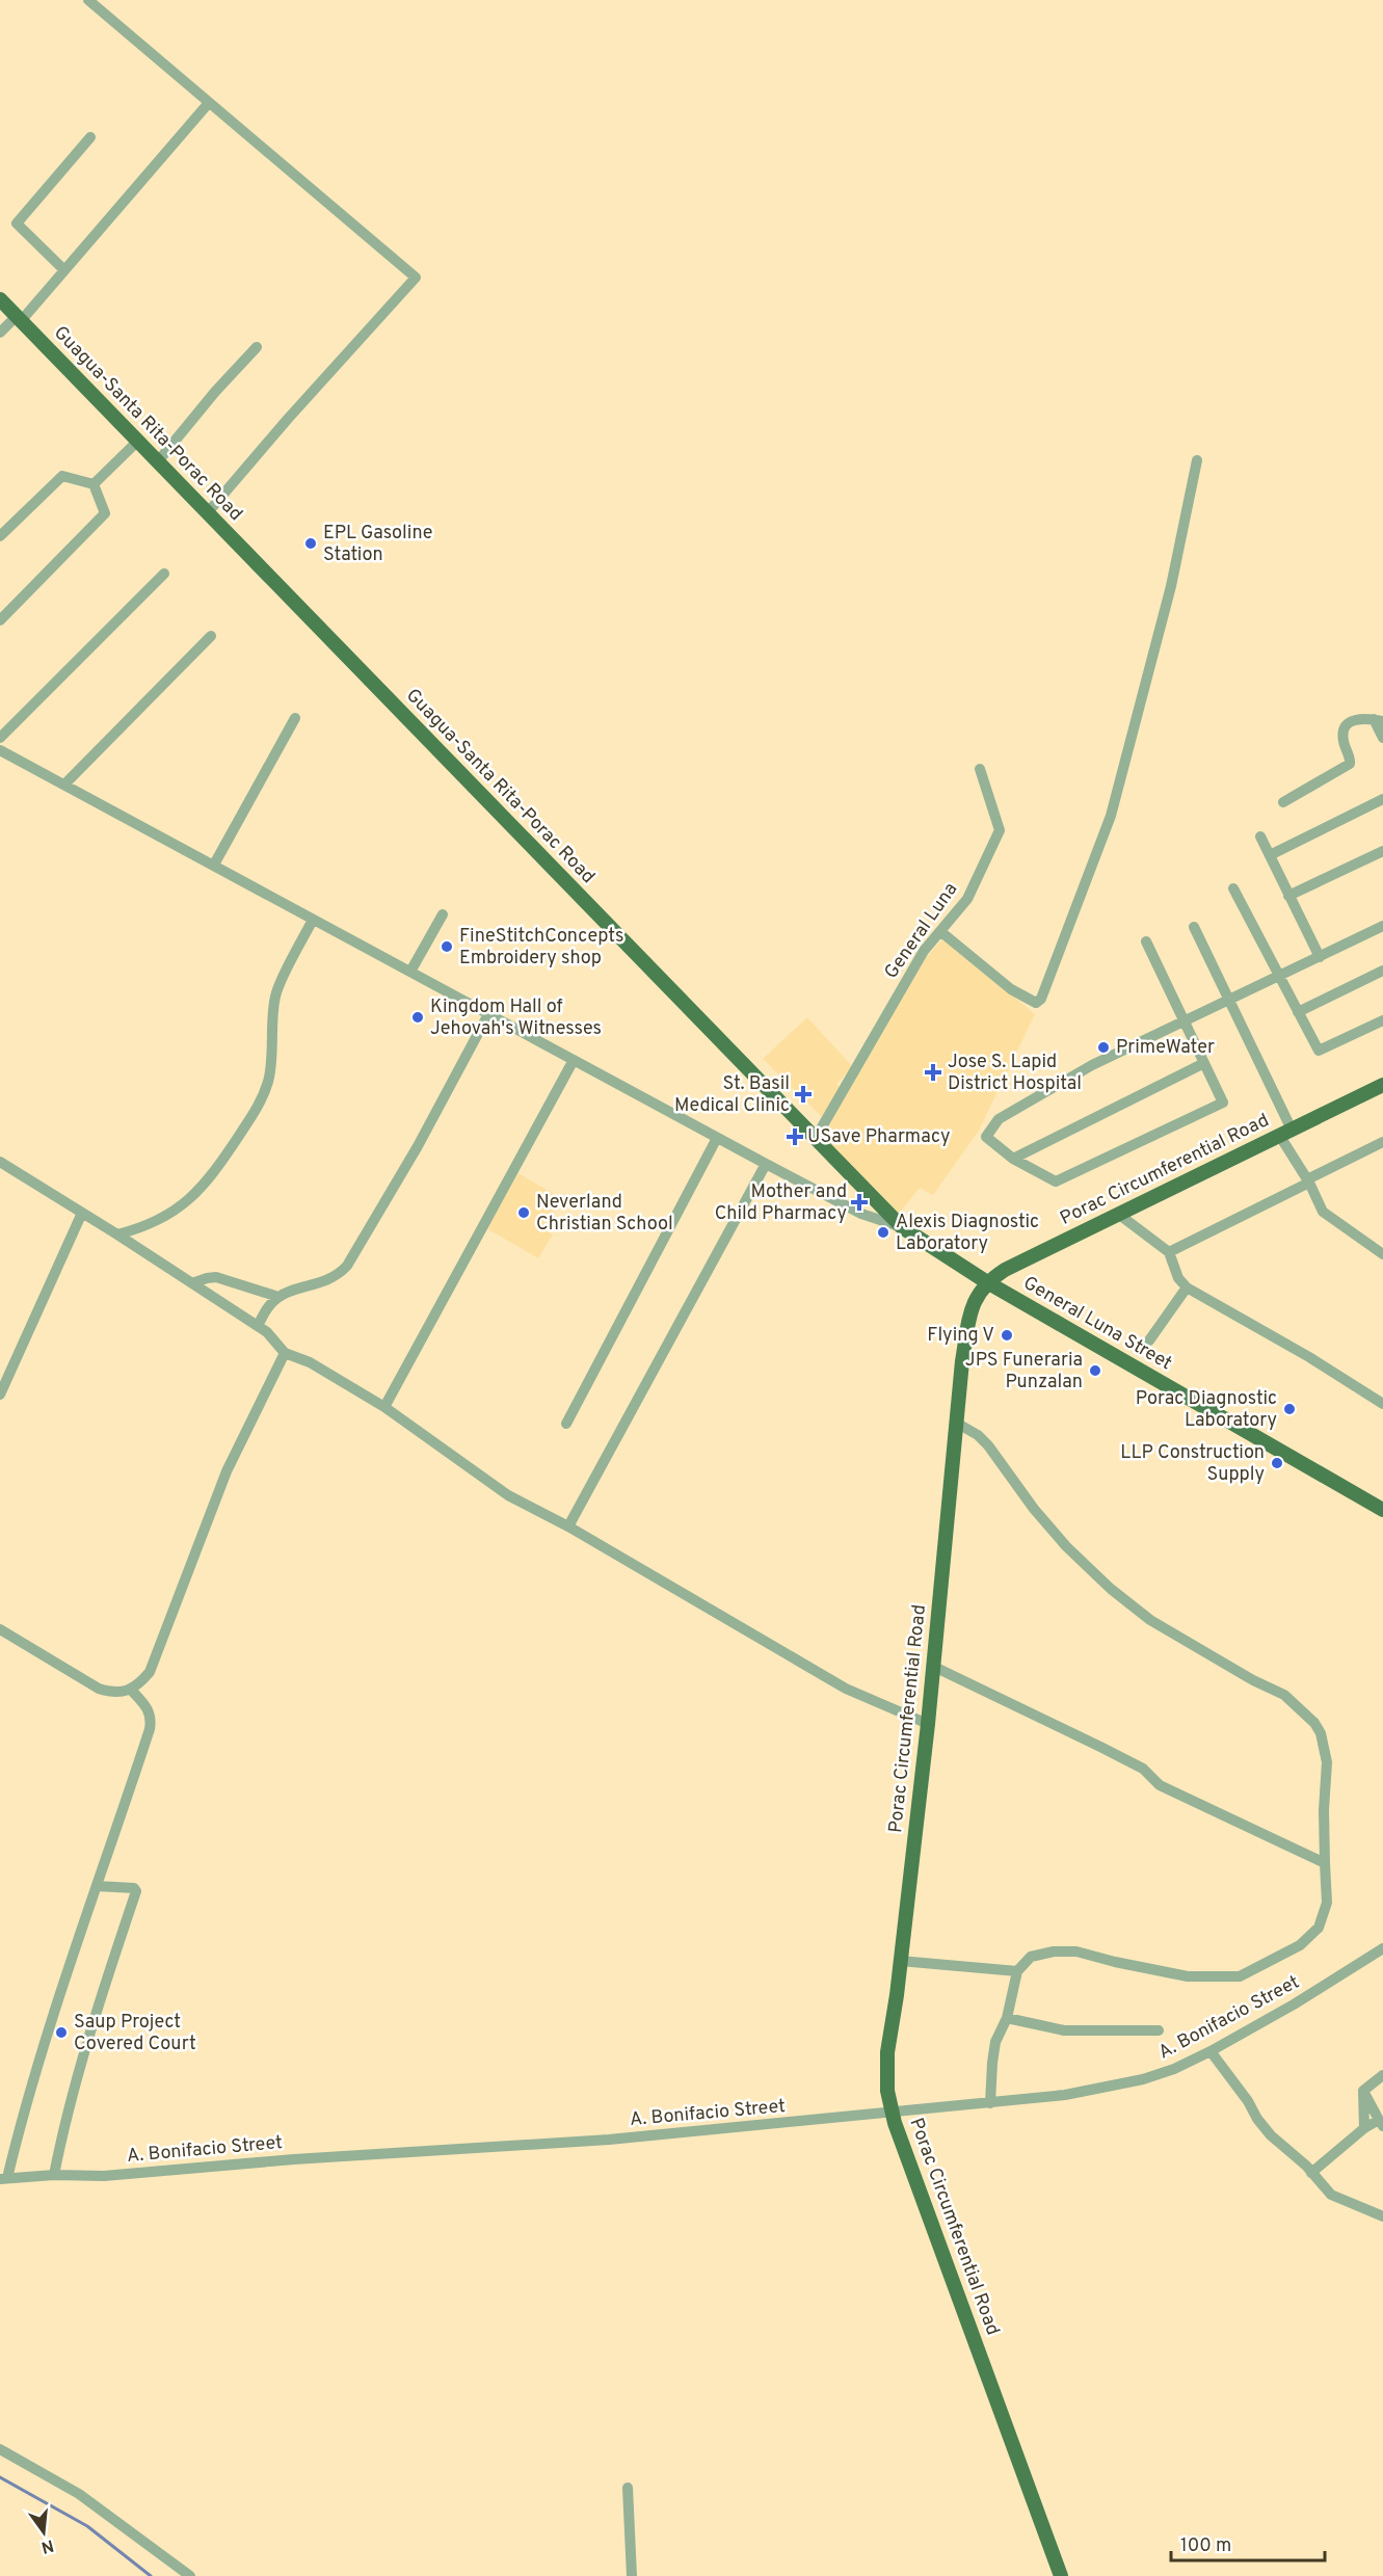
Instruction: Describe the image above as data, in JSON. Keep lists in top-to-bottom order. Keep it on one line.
{"streets":{"main road":["Guagua-Santa Rita-Porac Road","Porac Circumferential Road","General Luna Street"],"street":["General Luna","A. Bonifacio Street"]},"crossings":[["Guagua-Santa Rita-Porac Road","General Luna"],["Guagua-Santa Rita-Porac Road","Porac Circumferential Road"],["Guagua-Santa Rita-Porac Road","General Luna Street"],["Porac Circumferential Road","General Luna Street"],["Porac Circumferential Road","A. Bonifacio Street"]],"places":{"other":["EPL Gasoline Station","FineStitchConcepts Embroidery shop","Kingdom Hall of Jehovah's Witnesses","PrimeWater","Neverland Christian School","Alexis Diagnostic Laboratory","Flying V","JPS Funeraria Punzalan","Porac Diagnostic Laboratory","LLP Construction Supply","Saup Project Covered Court"],"health":["Jose S. Lapid District Hospital","St. Basil Medical Clinic","USave Pharmacy","Mother and Child Pharmacy"]},"scale_bar":"100 m","north":"bottom"}
